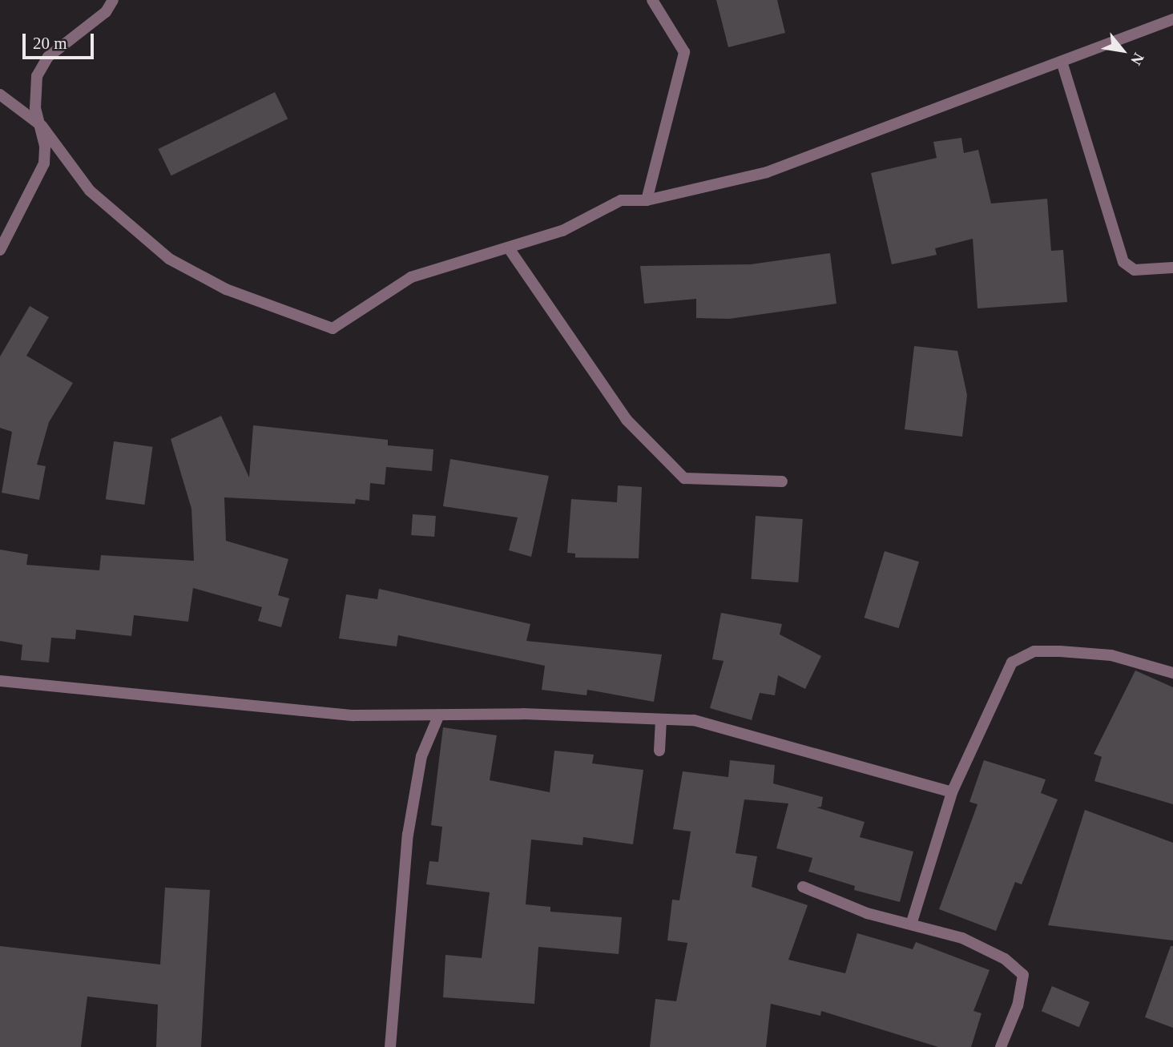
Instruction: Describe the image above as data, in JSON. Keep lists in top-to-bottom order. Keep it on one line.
{"scale_bar":"20 m","north":"bottom right"}
